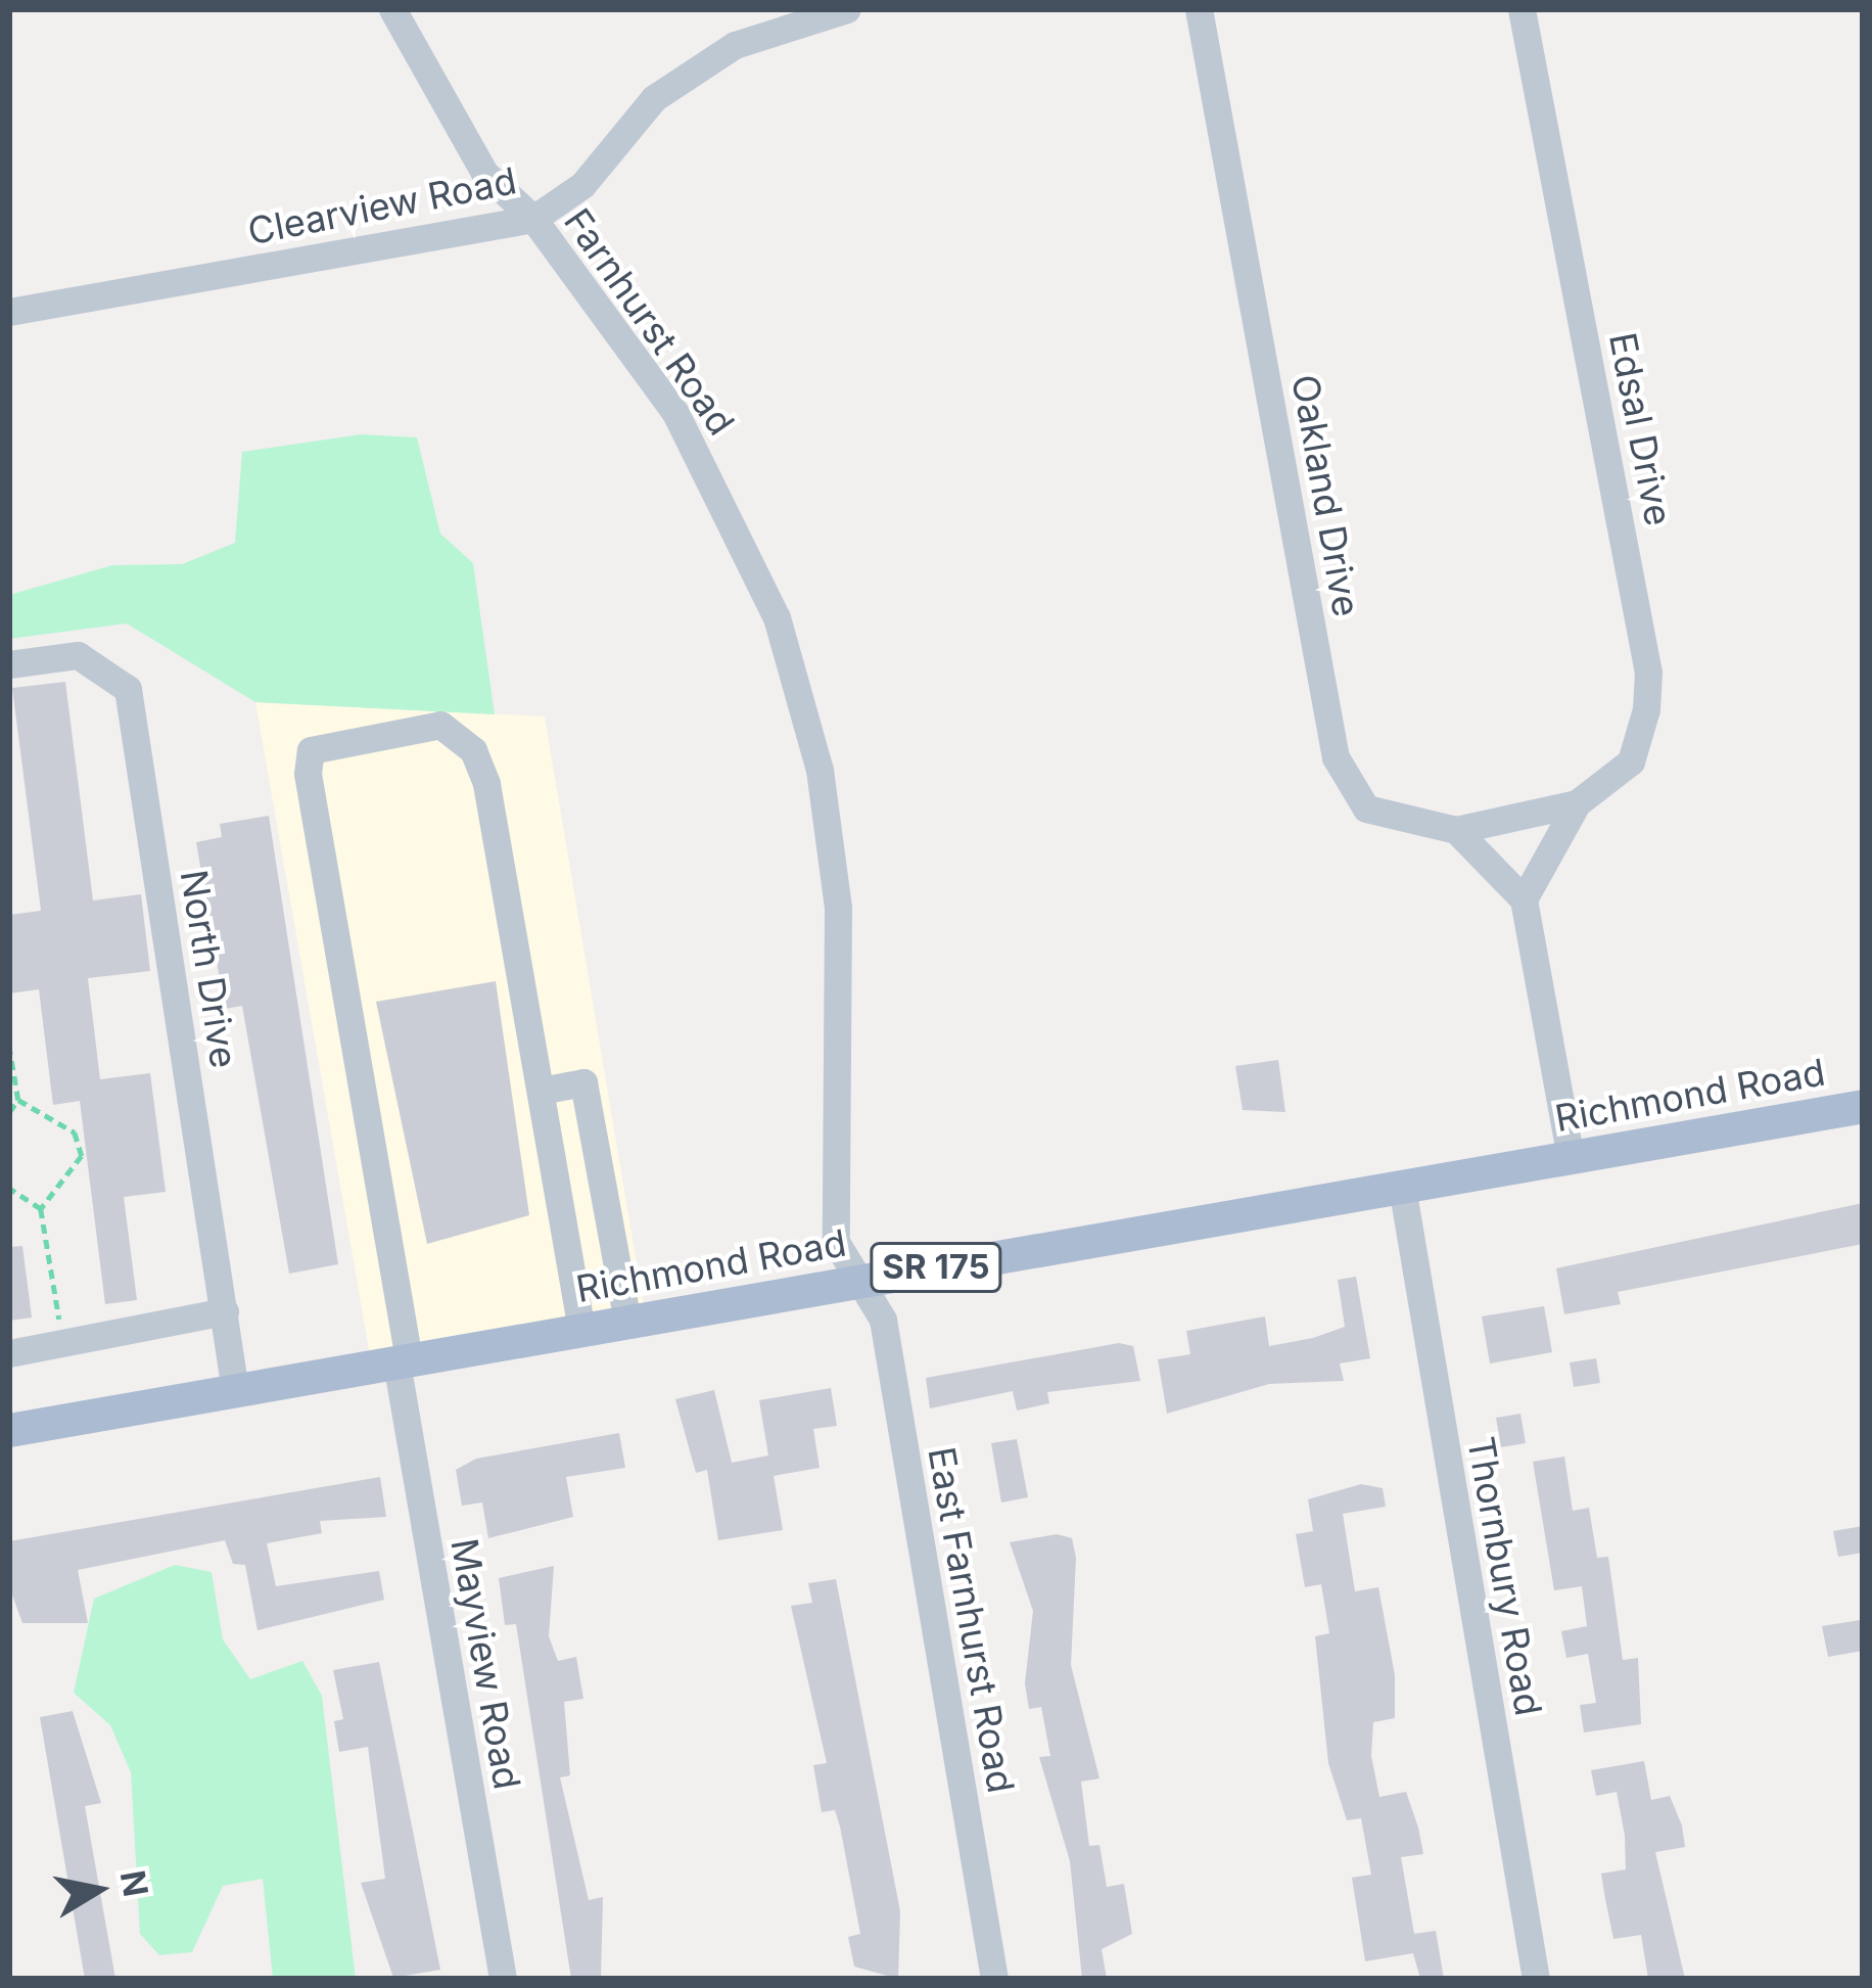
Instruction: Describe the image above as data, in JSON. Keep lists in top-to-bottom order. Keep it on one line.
{"streets":{"main road":["Richmond Road","SR 175"],"street":["Clearview Road","Farnhurst Road","Edsal Drive","Oakland Drive","North Drive","Thornbury Road","East Farnhurst Road","Mayview Road"]},"crossings":[["Clearview Road","Farnhurst Road"],["Farnhurst Road","Richmond Road"],["Farnhurst Road","East Farnhurst Road"],["Edsal Drive","Oakland Drive"],["North Drive","Richmond Road"],["Richmond Road","Thornbury Road"],["Richmond Road","East Farnhurst Road"],["Richmond Road","Mayview Road"]],"north":"right"}
